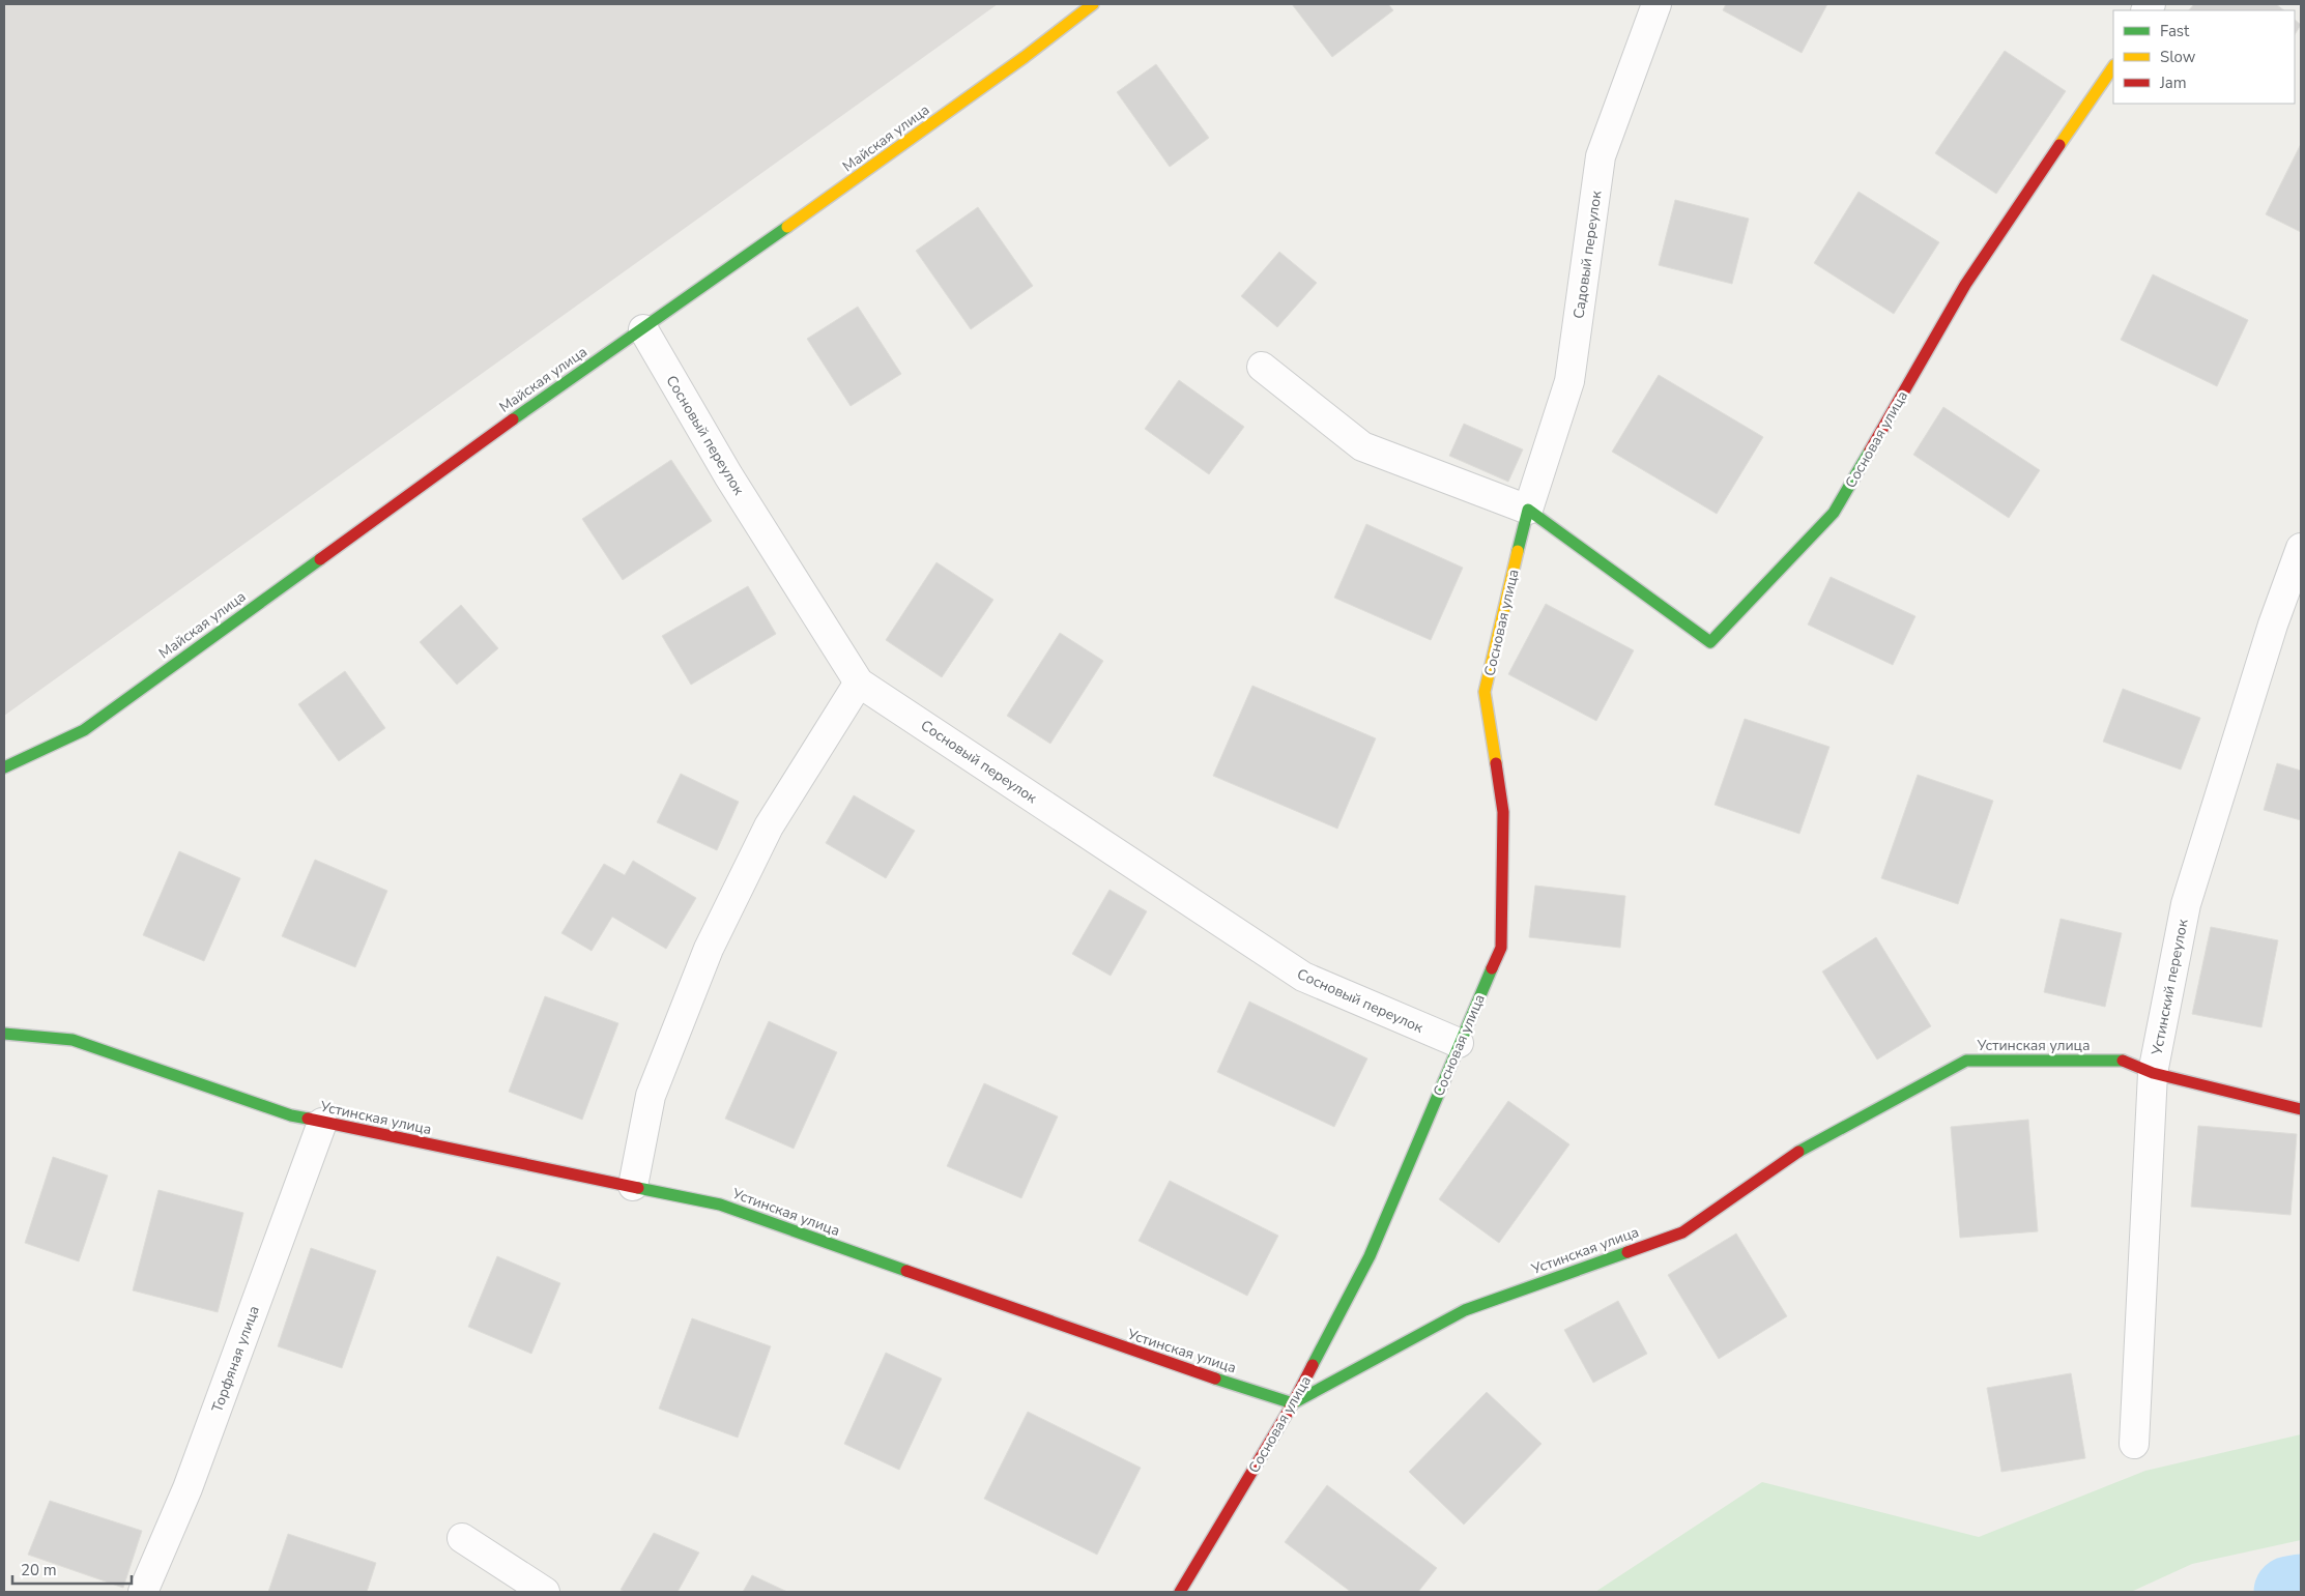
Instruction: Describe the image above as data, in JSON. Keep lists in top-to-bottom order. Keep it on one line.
{"streets":{"street":["Майская улица","Садовый переулок","Сосновый переулок","Сосновая улица","Устинский переулок","Устинская улица","Торфяная улица"]},"crossings":[["Майская улица","Сосновый переулок"],["Садовый переулок","Сосновая улица"],["Сосновый переулок","Сосновая улица"],["Сосновая улица","Устинская улица"],["Устинский переулок","Устинская улица"],["Устинская улица","Торфяная улица"]],"legend":["Fast","Slow","Jam"],"scale_bar":"20 m"}
